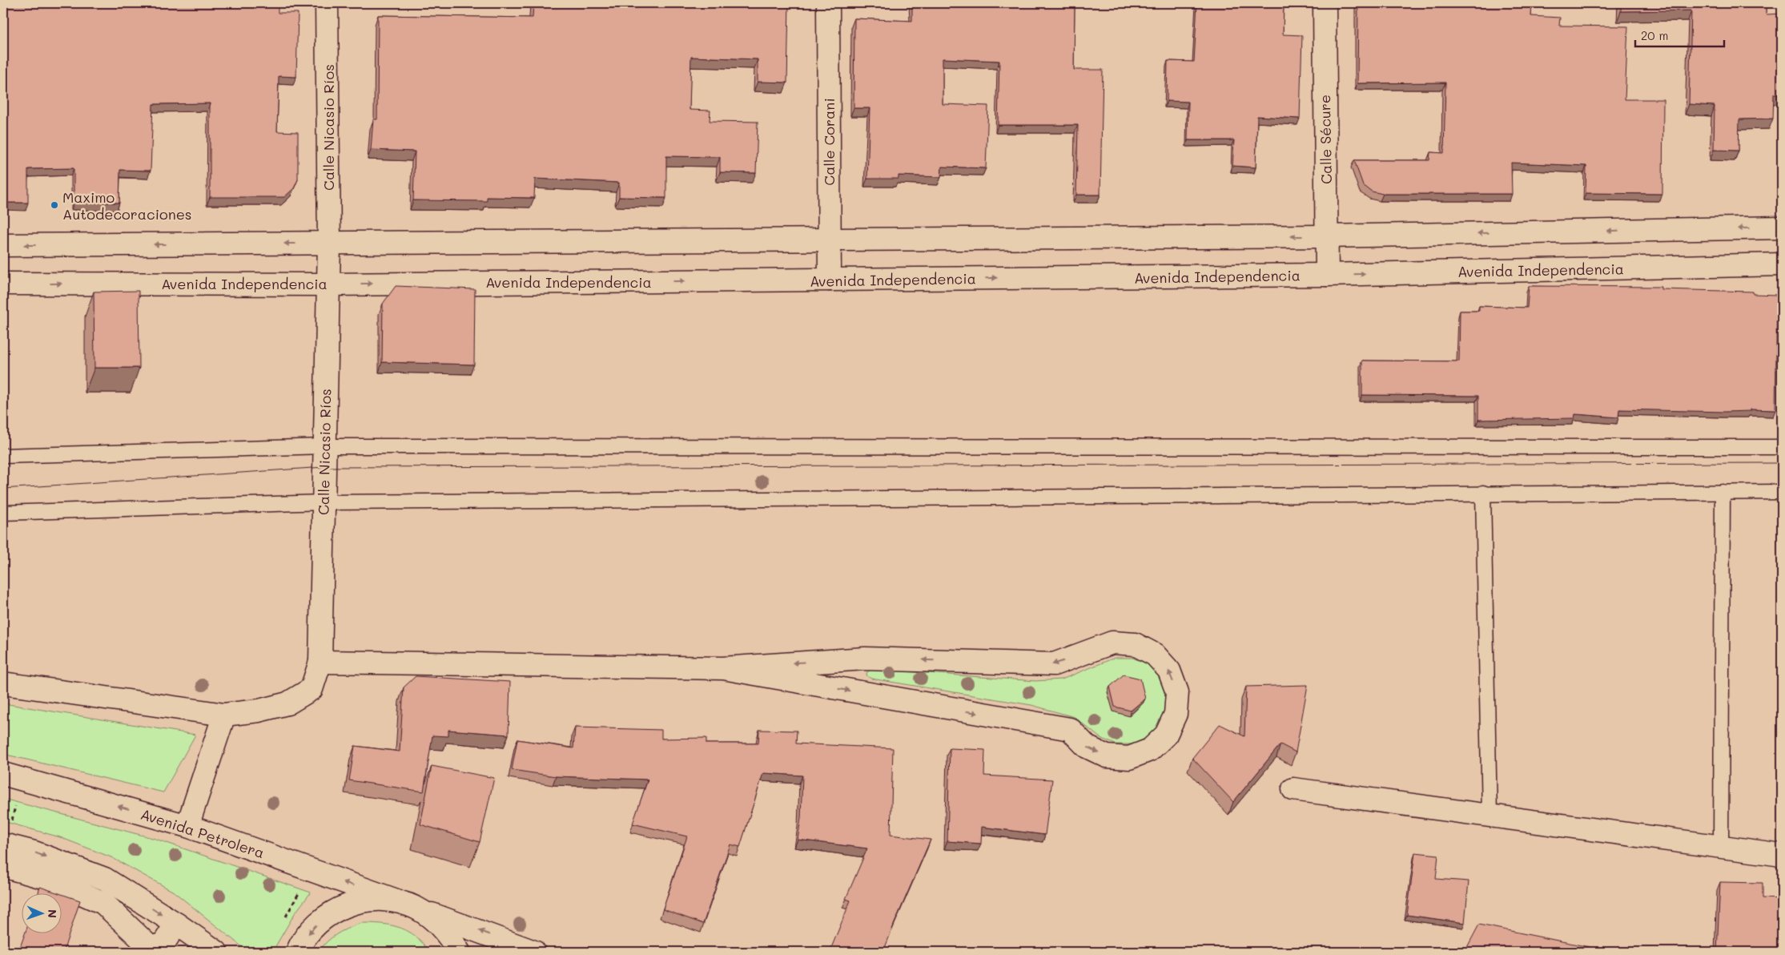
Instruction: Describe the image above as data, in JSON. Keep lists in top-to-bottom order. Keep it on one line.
{"streets":{"main road":["Calle Nicasio Ríos","Calle Sécure","Calle Corani","Avenida Independencia","Avenida Petrolera"]},"crossings":[["Calle Nicasio Ríos","Avenida Independencia"],["Calle Sécure","Avenida Independencia"],["Calle Corani","Avenida Independencia"]],"places":["Maximo Autodecoraciones"],"scale_bar":"20 m","north":"right"}
